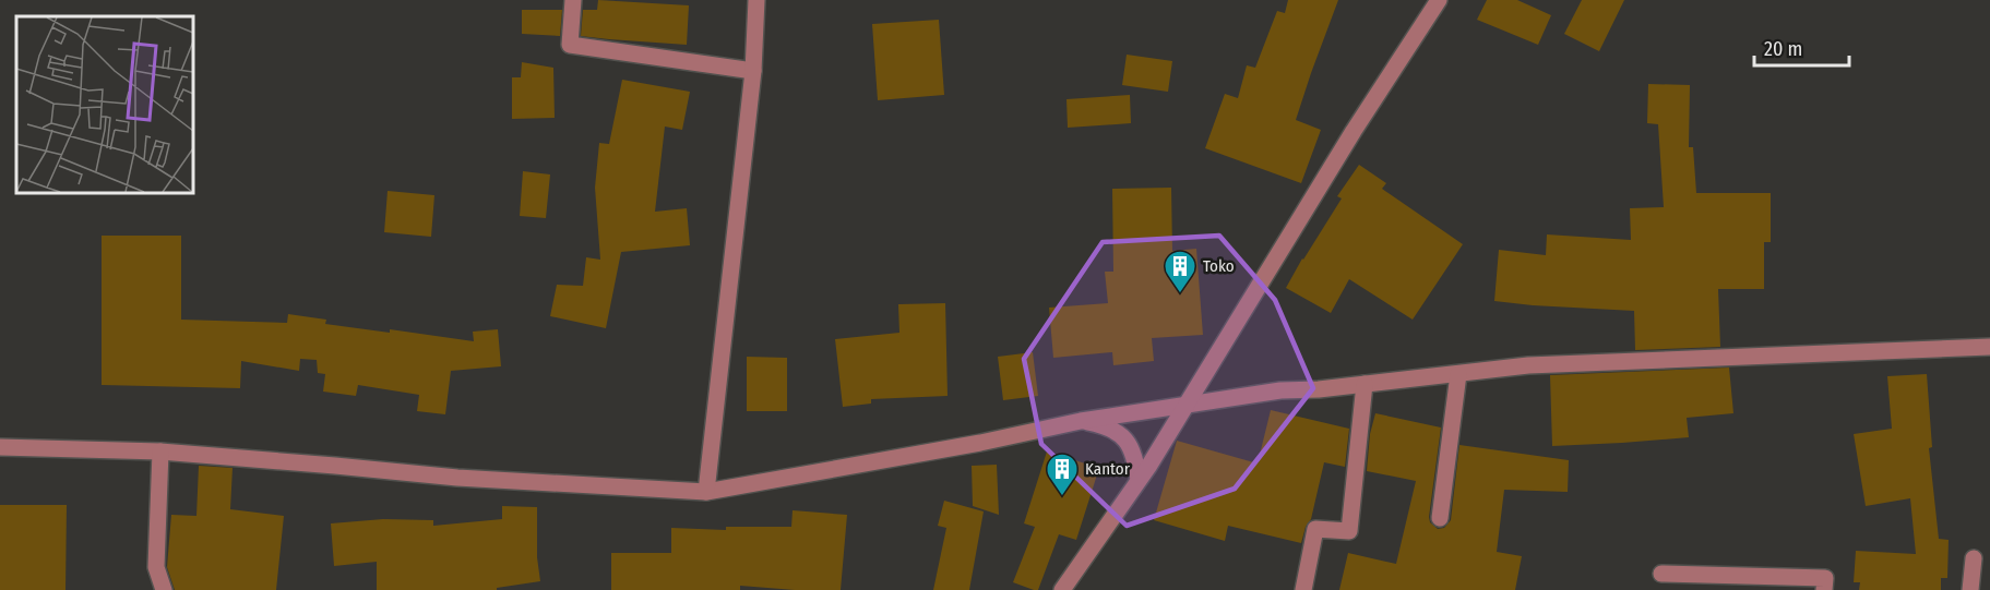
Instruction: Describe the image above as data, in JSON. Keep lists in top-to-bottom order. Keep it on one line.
{"places":{"building":["Toko","Kantor"]},"scale_bar":"20 m"}
